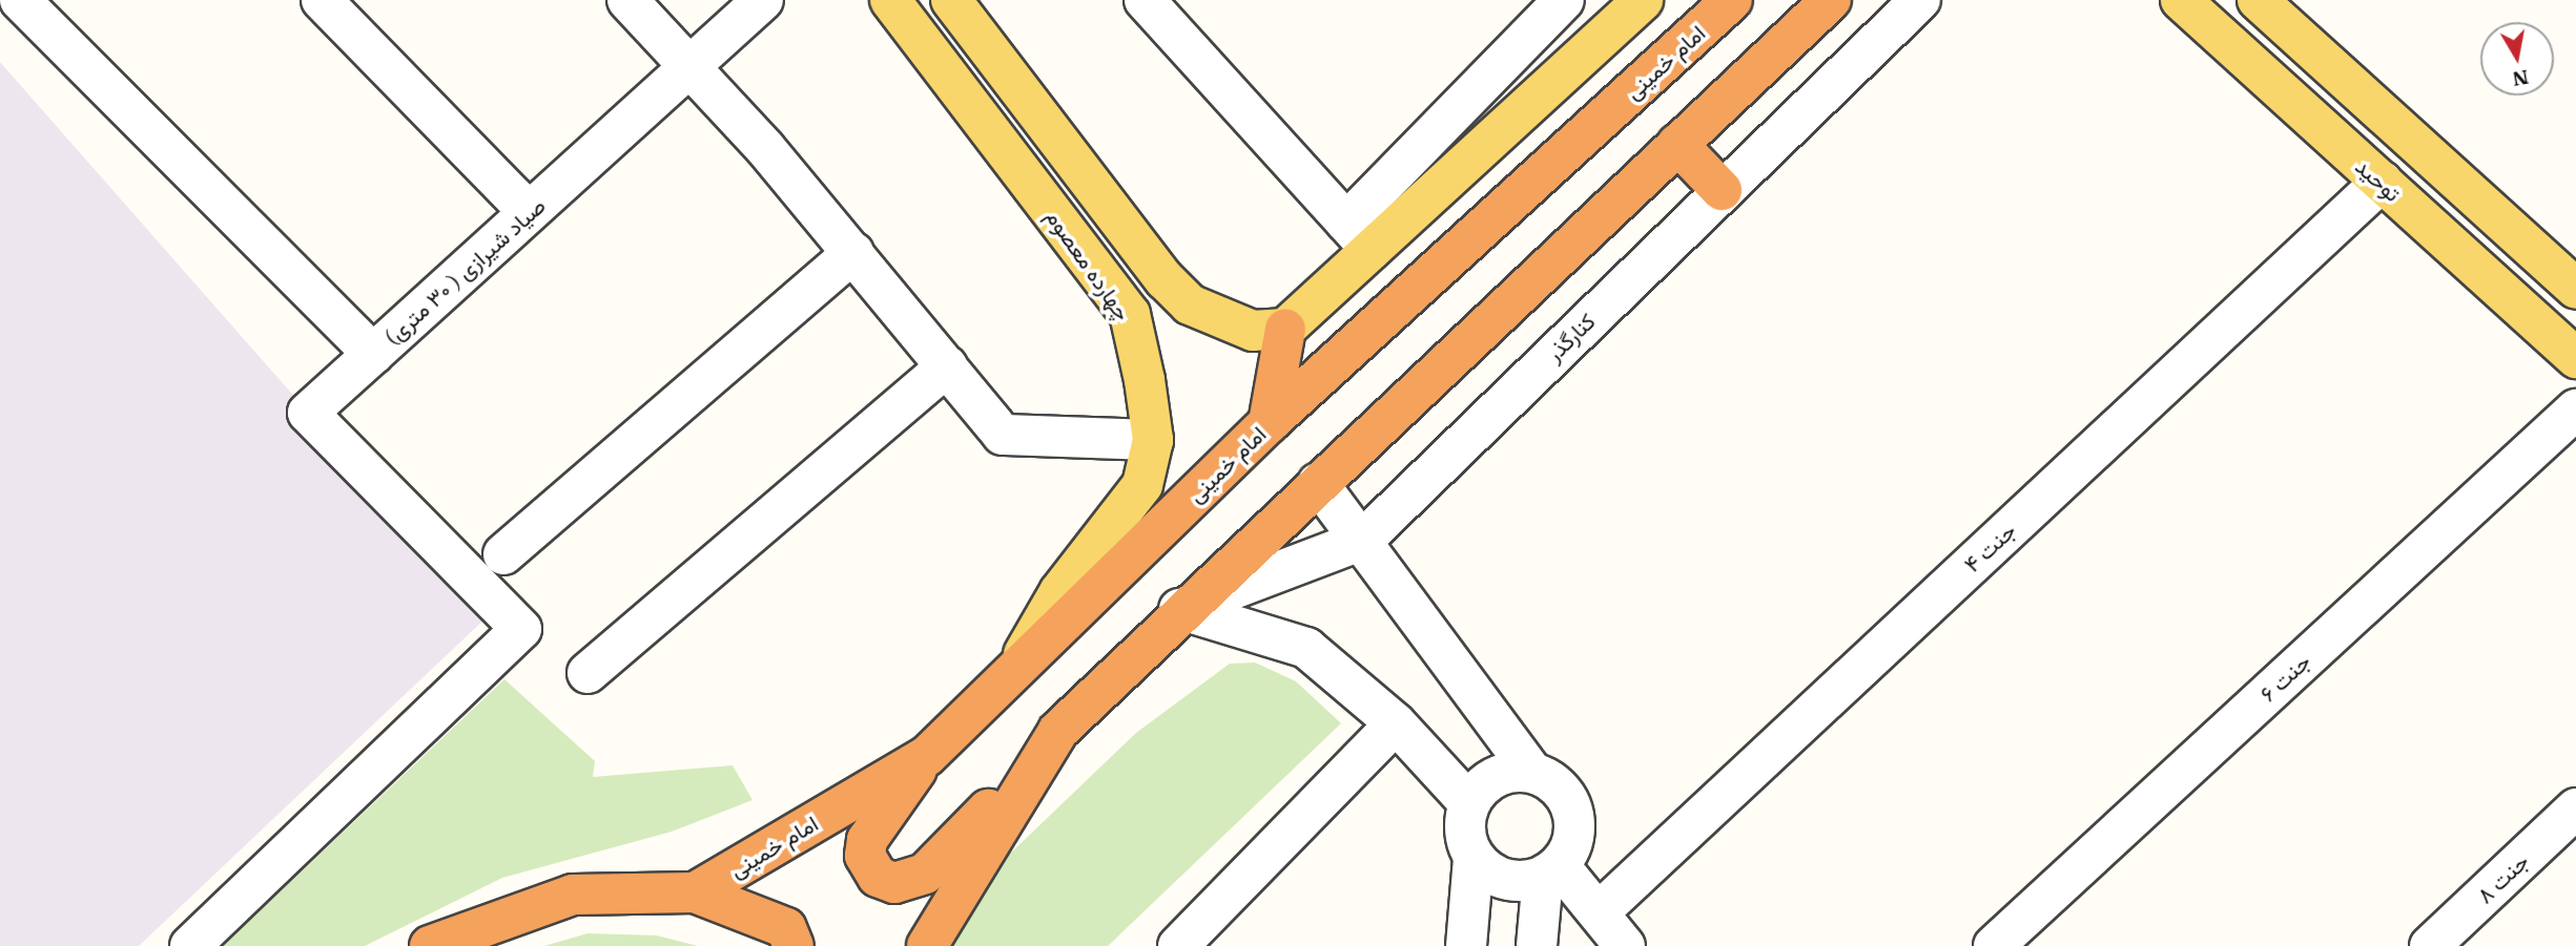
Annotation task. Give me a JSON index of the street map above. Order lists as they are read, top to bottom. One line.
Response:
{"streets":{"highway":["امام خمینی"],"main road":["توحید","چهارده معصوم"],"street":["صیاد شیرازی ( ۳۰ متری)","کنارگذر","جنت ۴","جنت ۶","جنت ۸"]},"crossings":[["امام خمینی","چهارده معصوم"],["توحید","جنت ۴"]],"north":"bottom"}
